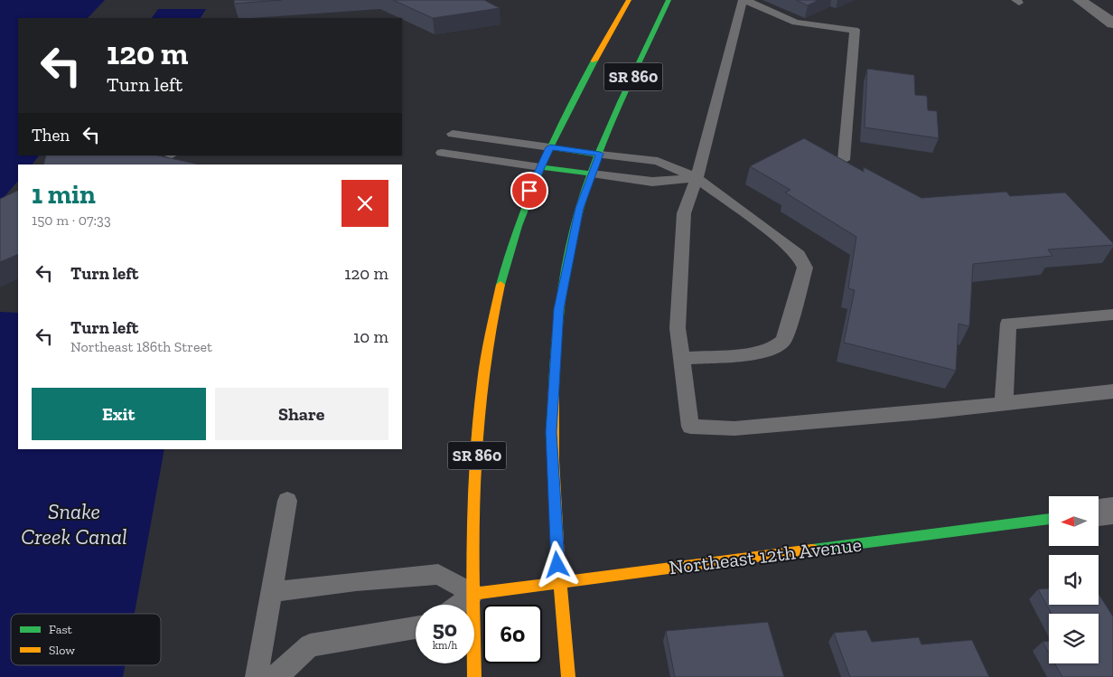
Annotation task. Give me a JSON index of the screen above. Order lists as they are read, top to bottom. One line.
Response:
{"streets":{"main road":["SR 860","Northeast 12th Avenue"]},"crossings":[["SR 860","Northeast 12th Avenue"]],"water":["Snake Creek Canal"],"legend":["Fast","Slow"],"north":"left","page":{"turn":["120 m","Turn left"],"then":"Then","heading":["1 min","150 m · 07:33"],"list":[{"name":"Turn left","value":"120 m"},{"name":"Turn left","note":"Northeast 186th Street","value":"10 m"}],"buttons":["Exit","Share"],"speed":"50 km/h","limit":"60"}}
